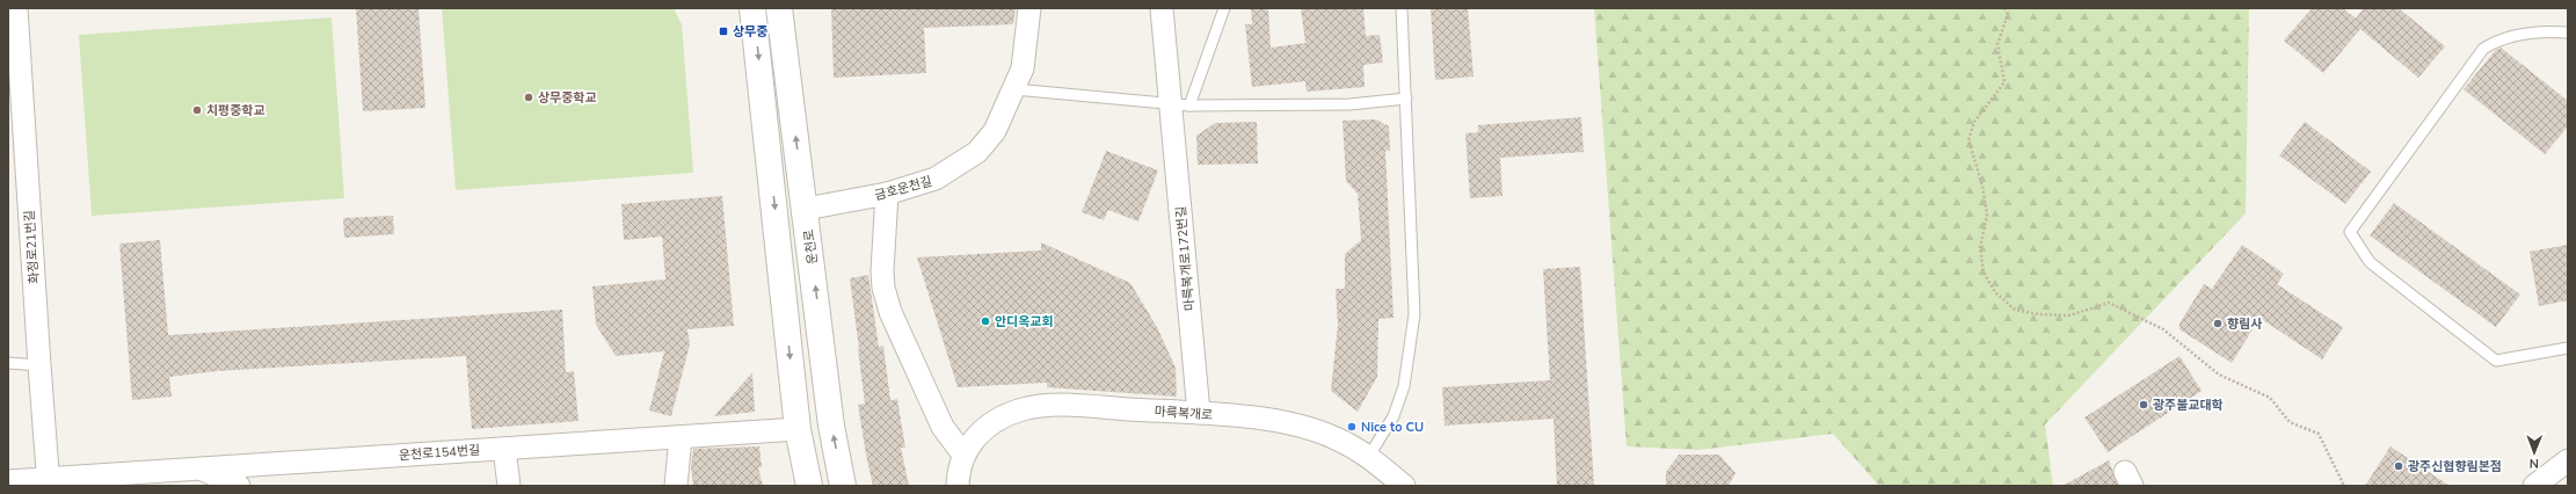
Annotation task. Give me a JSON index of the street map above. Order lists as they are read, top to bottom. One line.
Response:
{"streets":{"street":["금호운천길","화정로21번길","운천로","마륵복개로172번길","마륵복개로","운천로154번길"]},"crossings":[["금호운천길","운천로"],["화정로21번길","운천로154번길"],["마륵복개로172번길","마륵복개로"]],"places":{"transit":["상무중"],"other":["상무중학교","치평중학교","안디옥교회","향림사","광주불교대학","Nice to CU","광주신협향림본점"]},"north":"bottom"}
